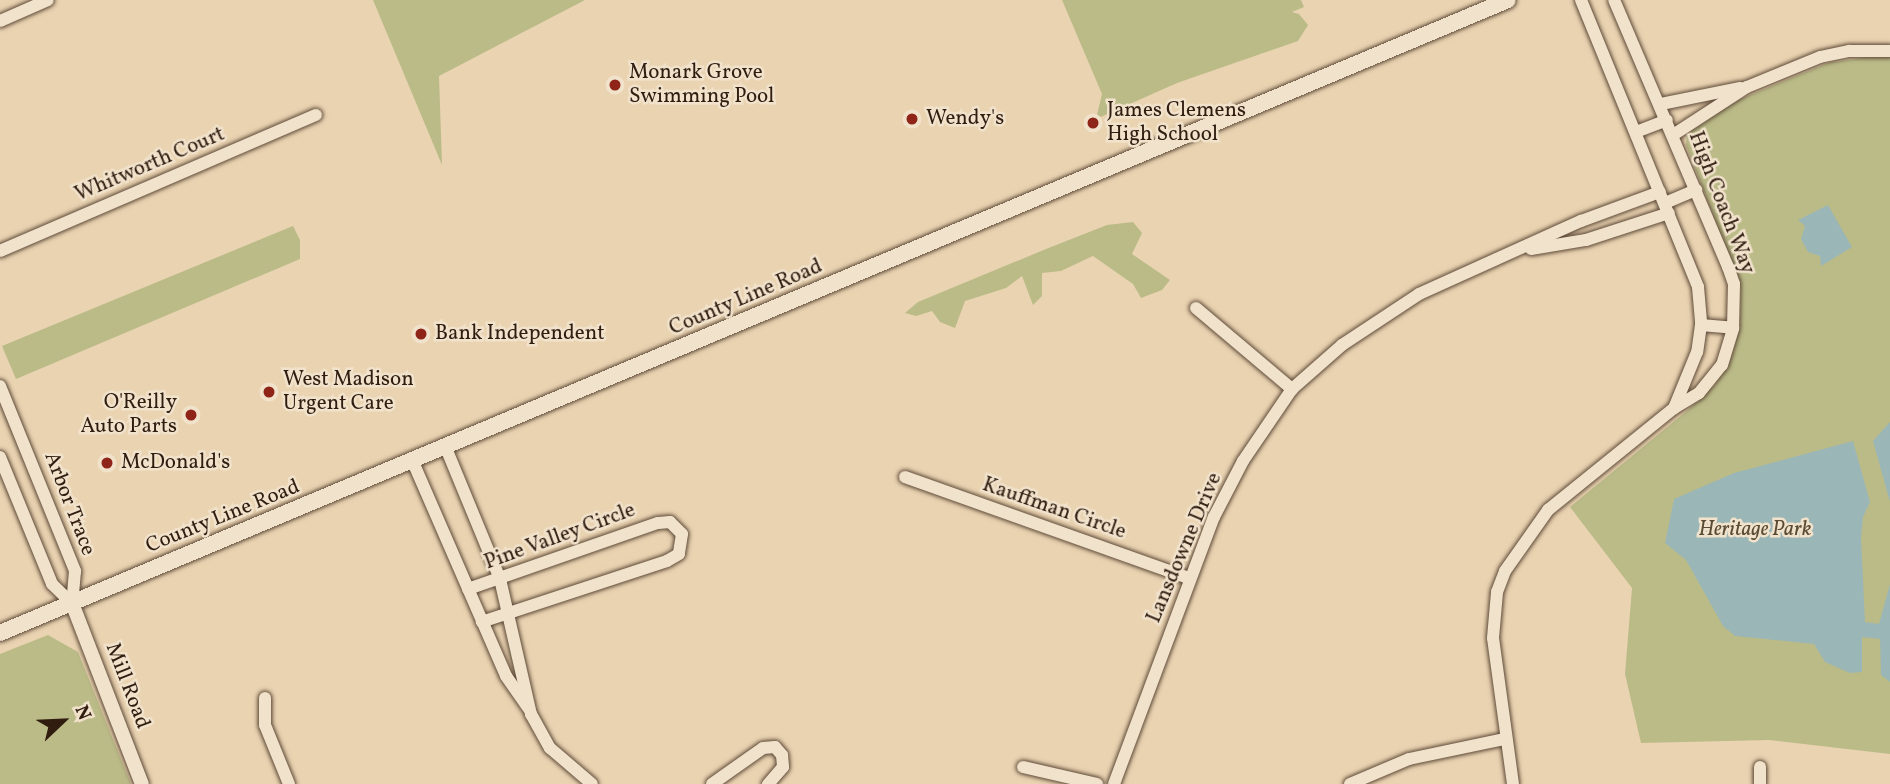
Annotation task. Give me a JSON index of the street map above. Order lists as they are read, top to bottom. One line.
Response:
{"streets":{"main road":["County Line Road"],"street":["Whitworth Court","High Coach Way","Arbor Trace","Kauffman Circle","Pine Valley Circle","Lansdowne Drive","Mill Road"]},"crossings":[["High Coach Way","Lansdowne Drive"],["County Line Road","Arbor Trace"],["County Line Road","Mill Road"],["Arbor Trace","Mill Road"],["Kauffman Circle","Lansdowne Drive"]],"parks":["Heritage Park"],"places":["Monark Grove Swimming Pool","Wendy's","James Clemens High School","Bank Independent","West Madison Urgent Care","O'Reilly Auto Parts","McDonald's"],"north":"top right"}
